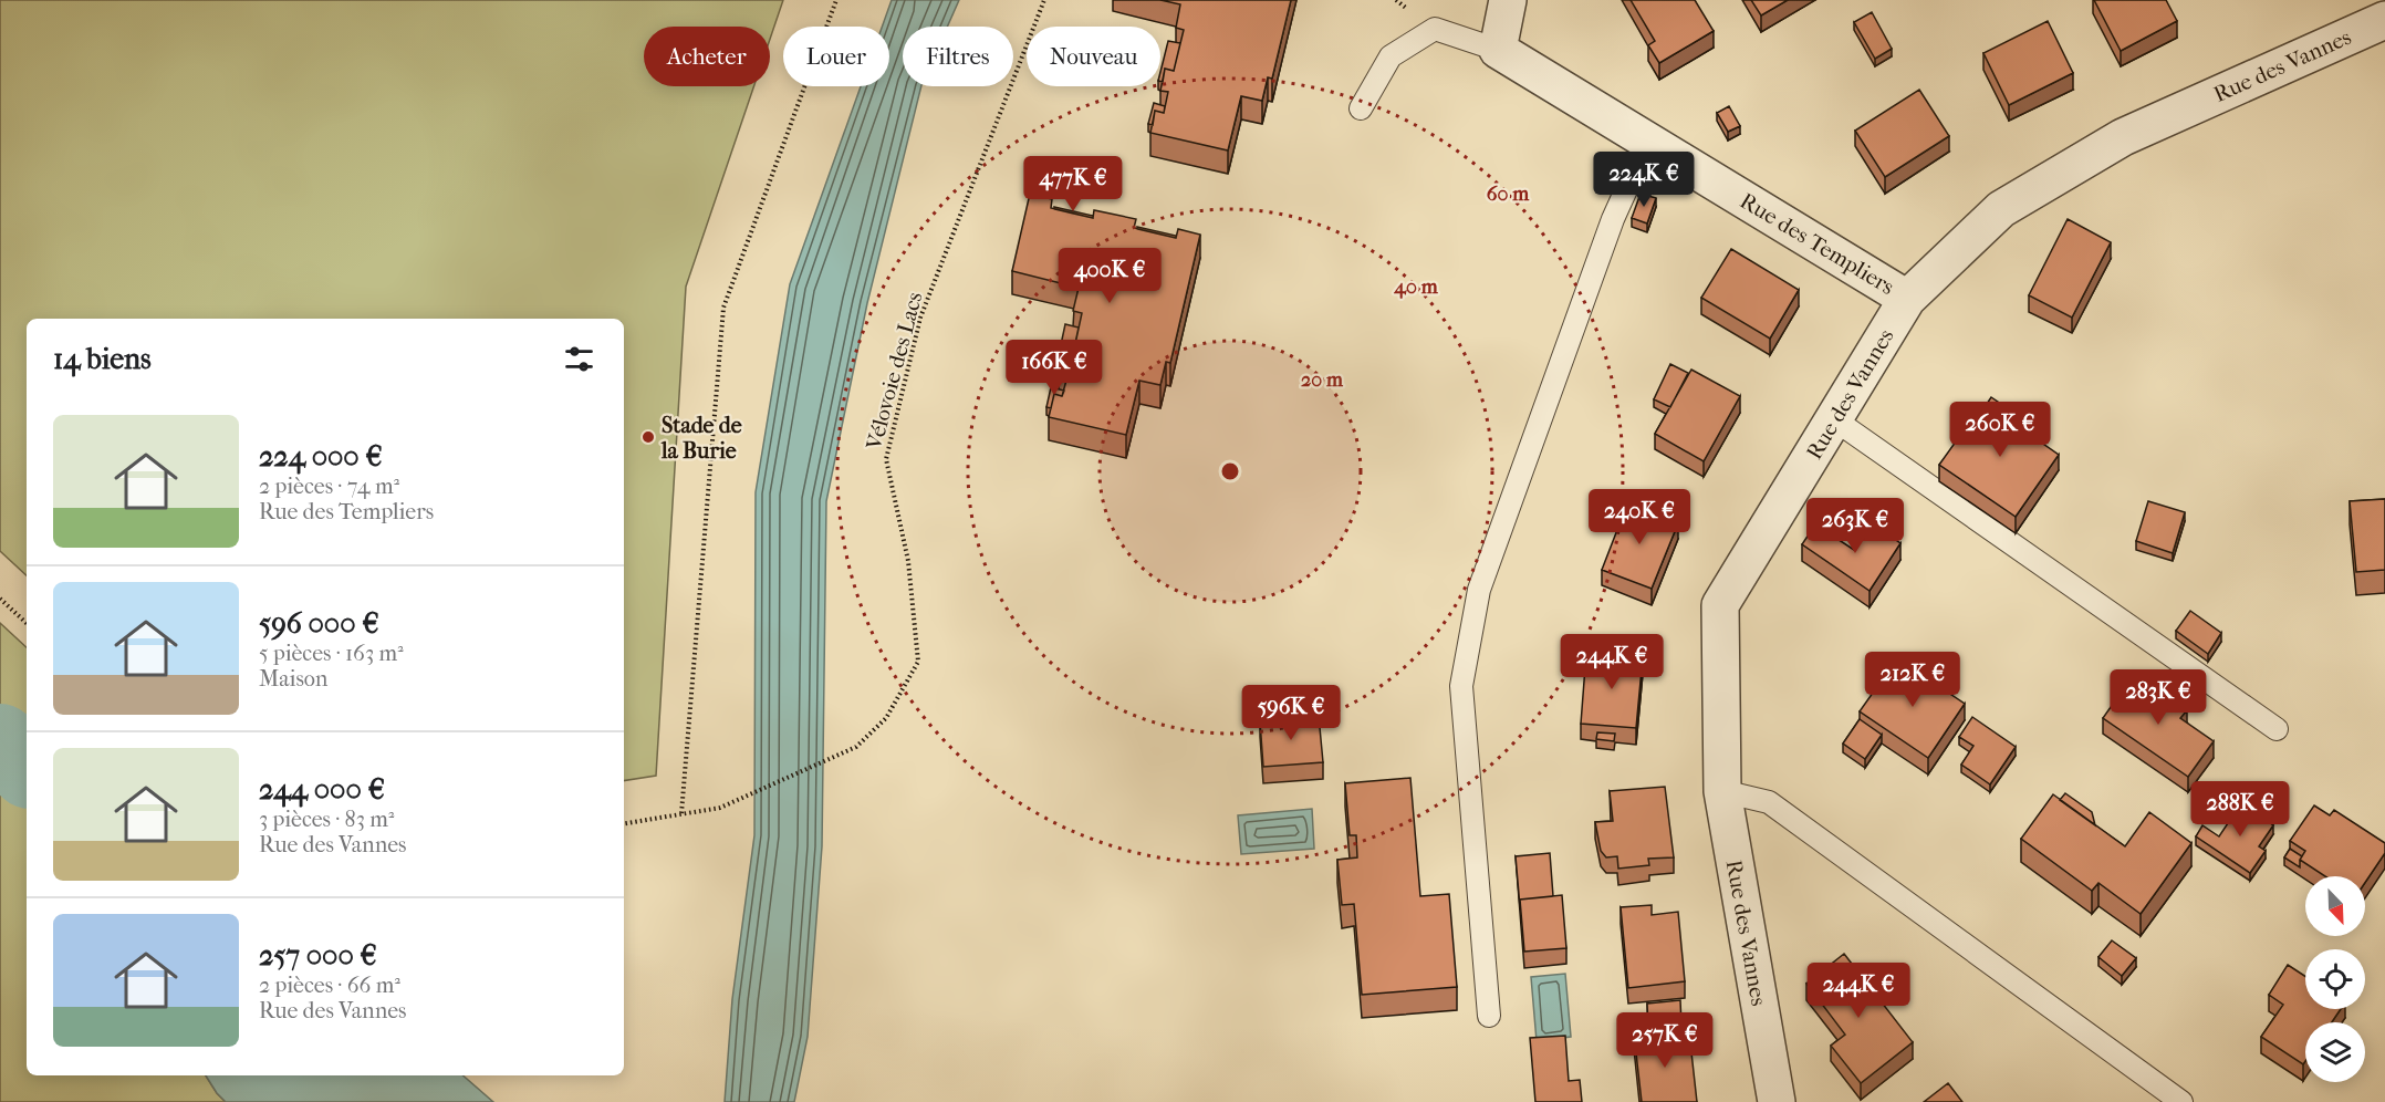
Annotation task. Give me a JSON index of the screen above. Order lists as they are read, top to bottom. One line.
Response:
{"streets":{"street":["Rue des Vannes","Rue des Templiers"],"path":["Vélovoie des Lacs"]},"crossings":[["Rue des Vannes","Rue des Templiers"]],"places":["Stade de la Burie"],"north":"bottom right","page":{"chip":["Acheter","Louer","Filtres","Nouveau"],"price":["224K €","477K €","400K €","166K €","260K €","240K €","263K €","244K €","212K €","283K €","596K €","288K €","244K €","257K €"],"heading":"14 biens","list":[{"name":"224 000 €","note":"2 pièces · 74 m² · Rue des Templiers"},{"name":"596 000 €","note":"5 pièces · 163 m² · Maison"},{"name":"244 000 €","note":"3 pièces · 83 m² · Rue des Vannes"},{"name":"257 000 €","note":"2 pièces · 66 m² · Rue des Vannes"}]},"rings":["60 m","40 m","20 m"]}
